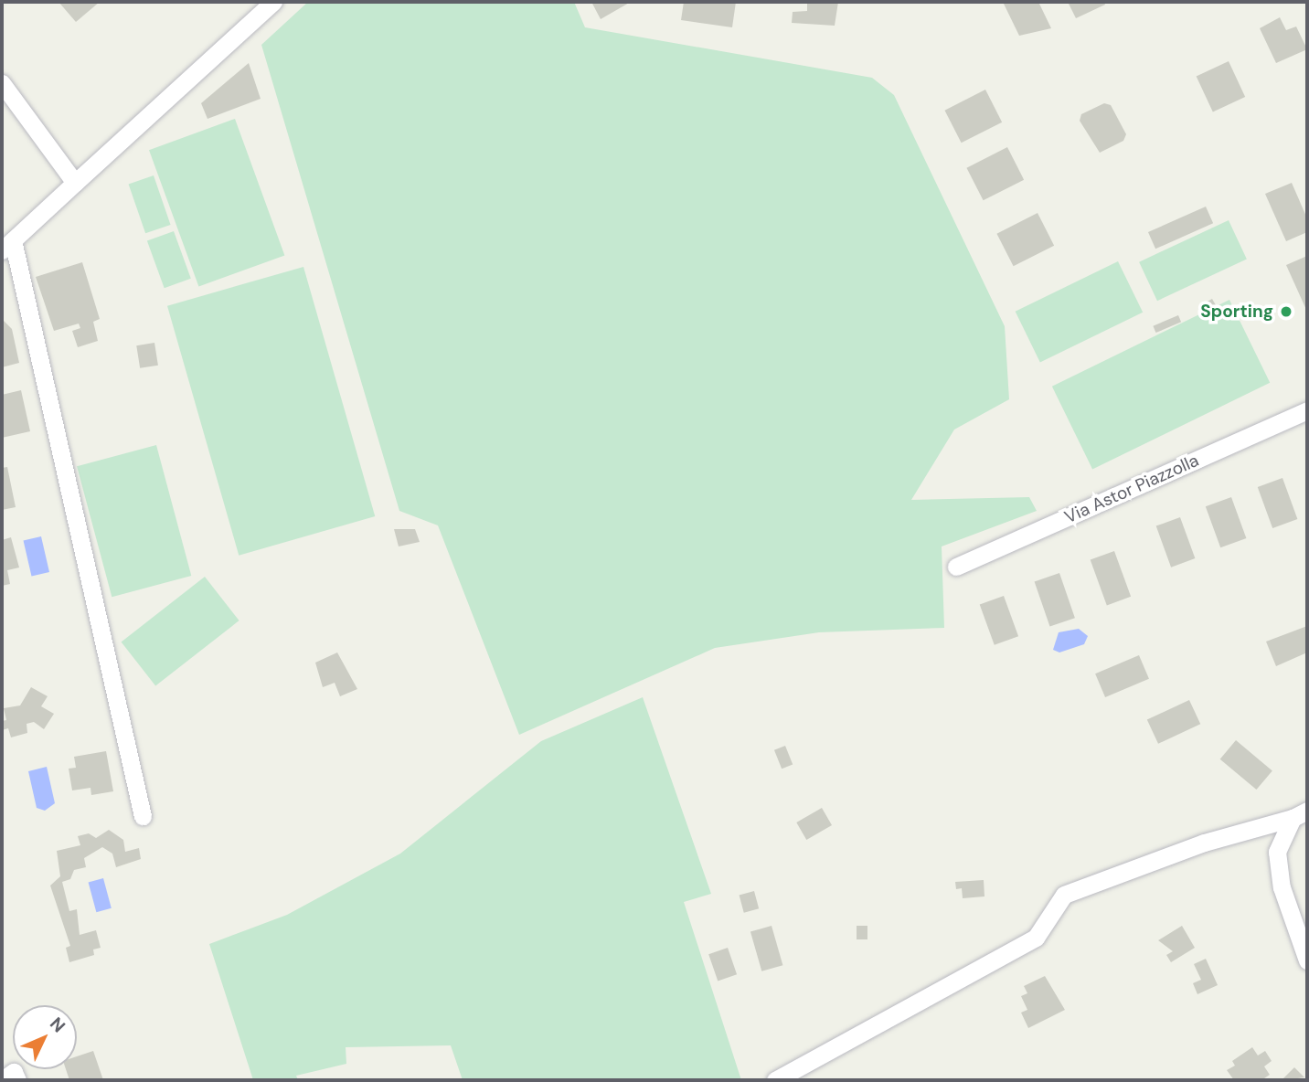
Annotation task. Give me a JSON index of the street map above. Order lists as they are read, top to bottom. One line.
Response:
{"streets":{"street":["Via Astor Piazzolla"]},"places":["Sporting"],"north":"top right"}
